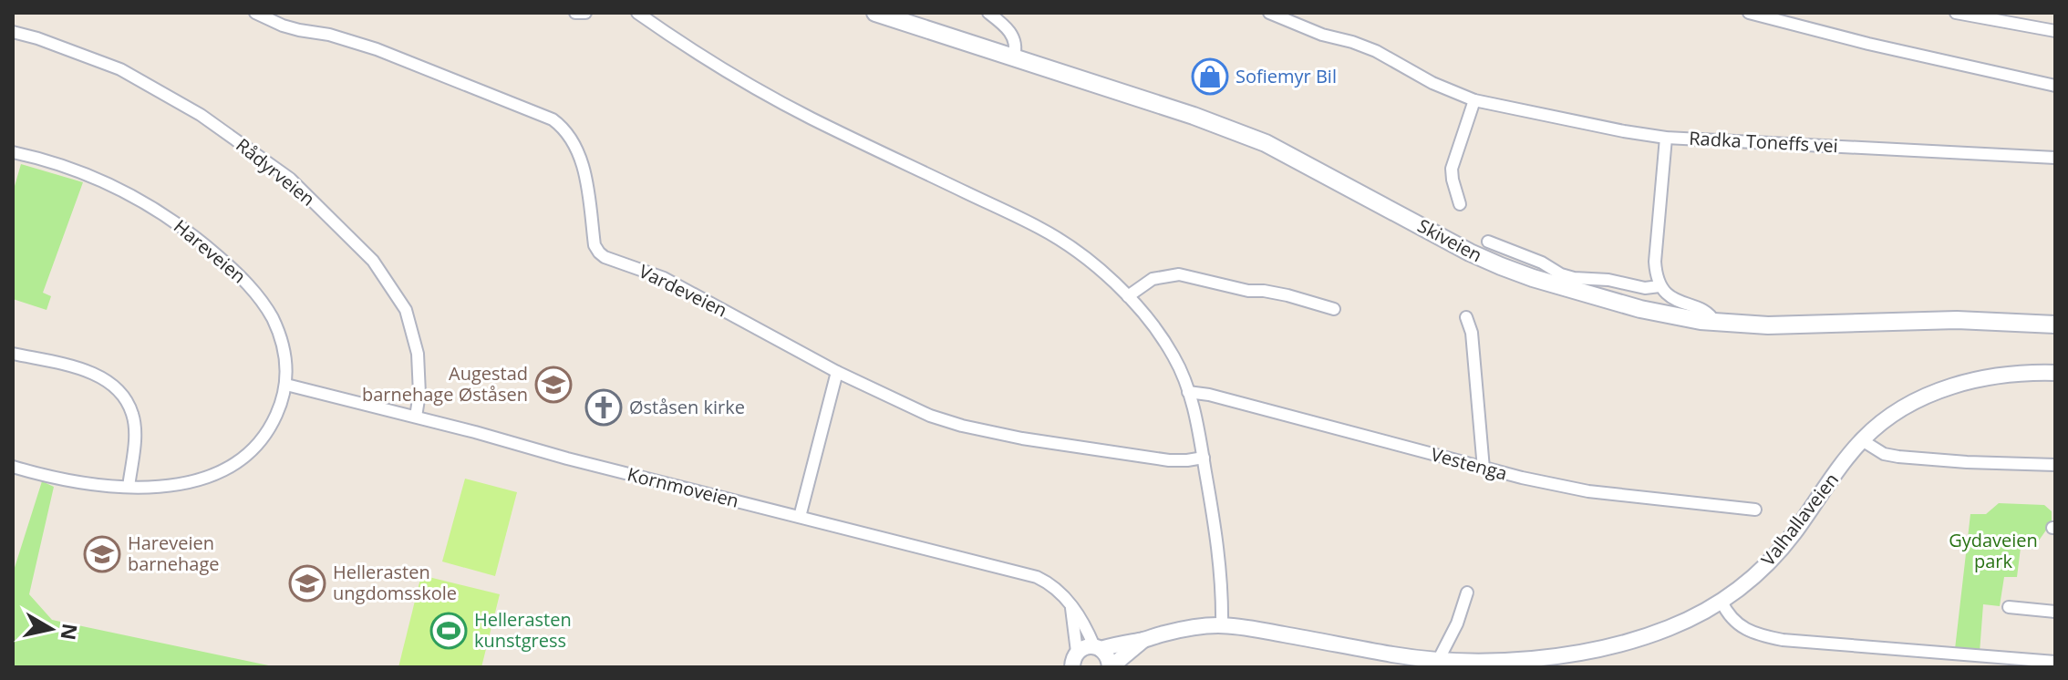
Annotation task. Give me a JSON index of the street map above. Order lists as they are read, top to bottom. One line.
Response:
{"streets":{"main road":["Skiveien"],"street":["Radka Toneffs vei","Rådyrveien","Hareveien","Vardeveien","Vestenga","Kornmoveien","Valhallaveien"]},"crossings":[["Rådyrveien","Kornmoveien"],["Hareveien","Kornmoveien"],["Kornmoveien","Valhallaveien"]],"parks":["Gydaveien park"],"places":{"shop":["Sofiemyr Bil"],"school or university":["Augestad barnehage Øståsen","Hareveien barnehage","Hellerasten ungdomsskole"],"church":["Øståsen kirke"],"sports":["Hellerasten kunstgress"]},"north":"right"}
